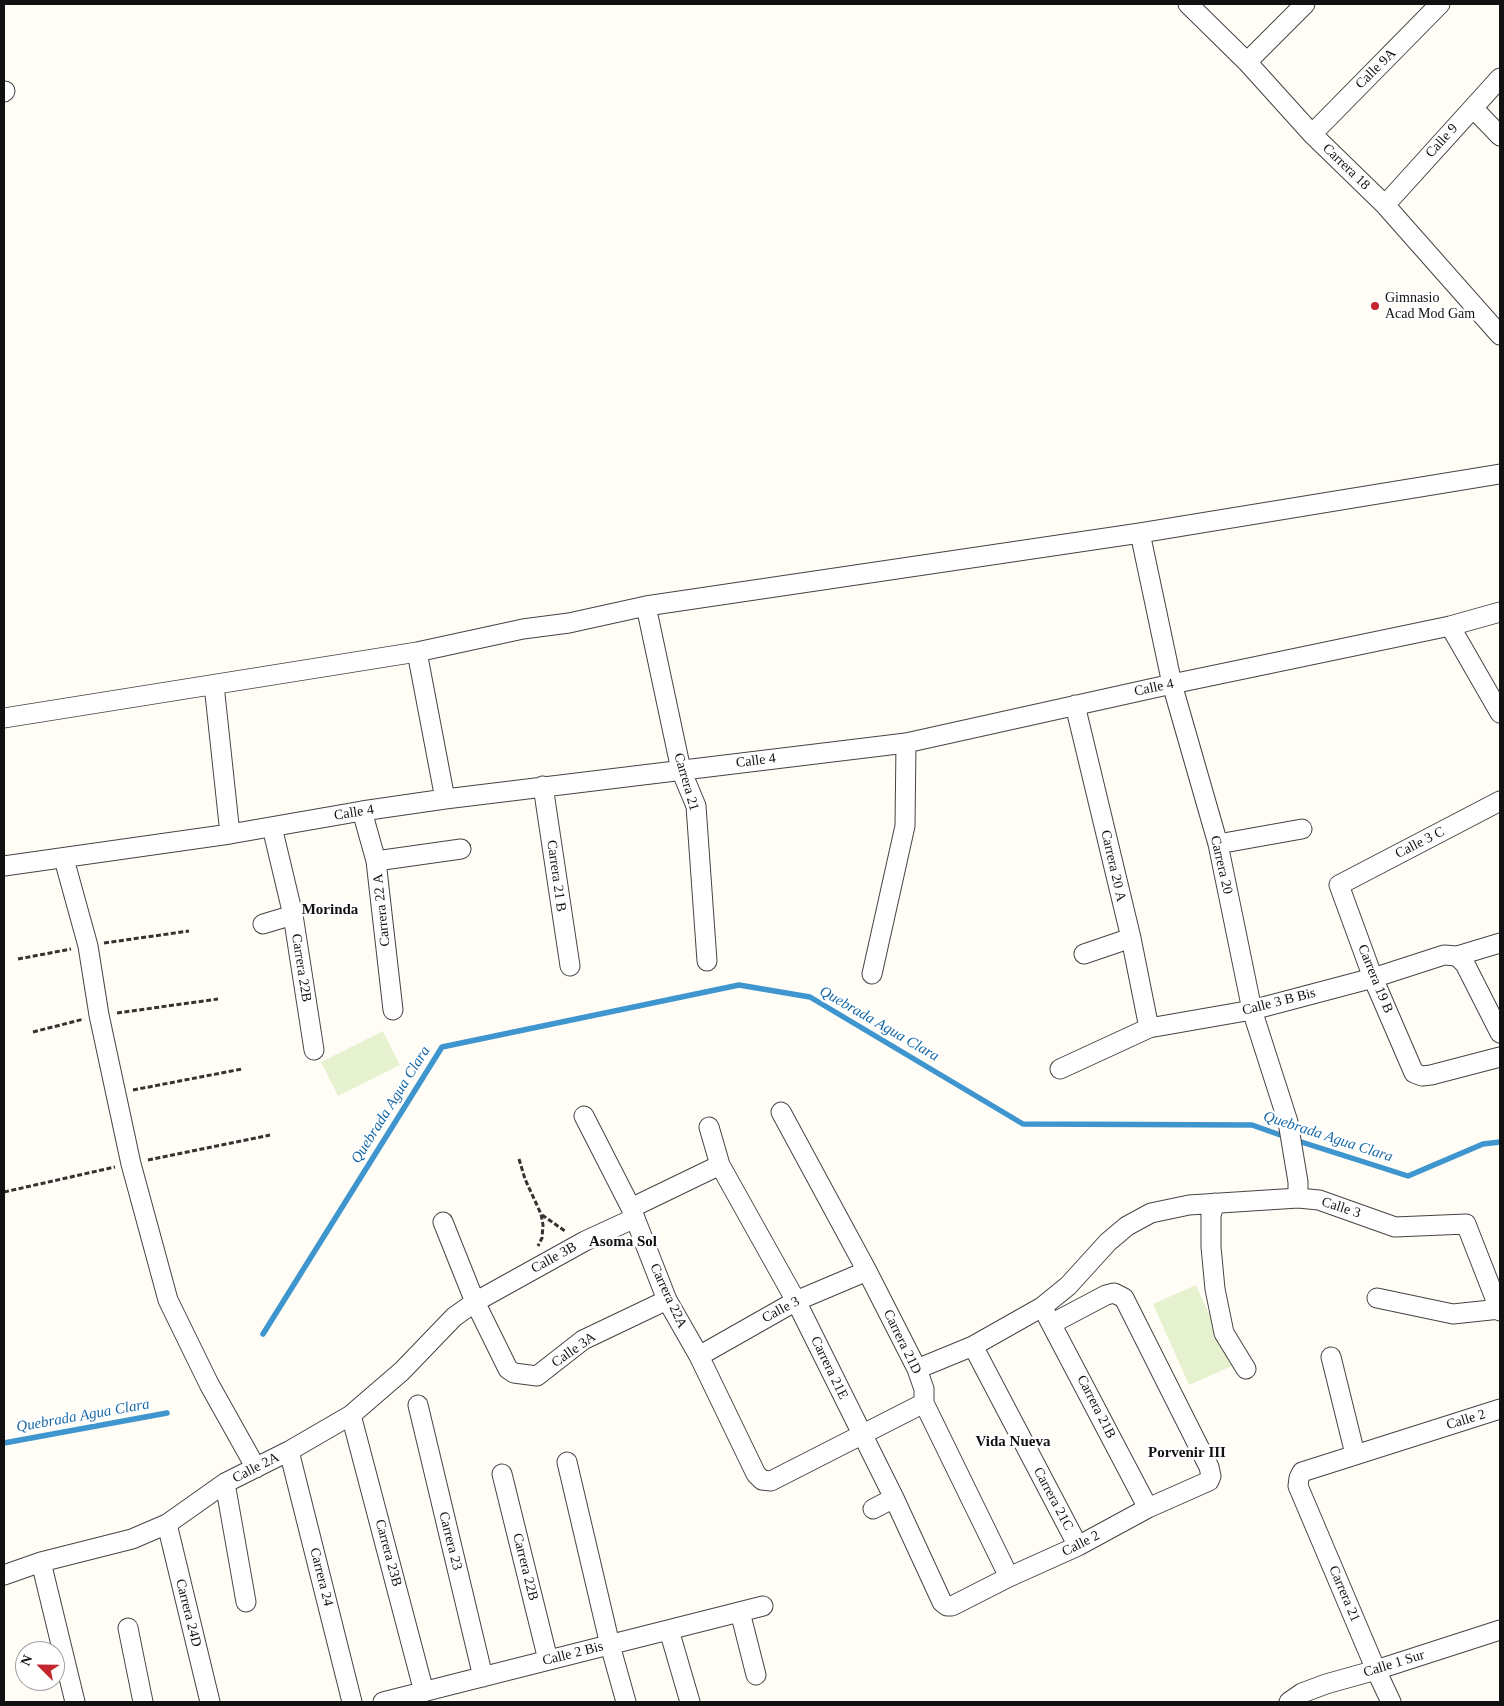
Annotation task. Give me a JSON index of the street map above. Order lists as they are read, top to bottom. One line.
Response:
{"streets":{"street":["Calle 9A","Calle 9","Carrera 18","Calle 4","Carrera 21","Calle 3 C","Carrera 20","Carrera 20 A","Carrera 21 B","Carrera 22 A","Carrera 22B","Carrera 19 B","Calle 3 B Bis","Calle 3","Calle 3B","Carrera 22A","Carrera 21D","Calle 3A","Carrera 21E","Carrera 21B","Calle 2","Calle 2A","Carrera 21C","Carrera 23","Carrera 23B","Carrera 24","Carrera 24D","Calle 2 Bis","Calle 1 Sur"]},"crossings":[["Calle 9A","Carrera 18"],["Calle 9","Carrera 18"],["Calle 4","Carrera 21"],["Calle 4","Carrera 20"],["Calle 4","Carrera 20 A"],["Calle 4","Carrera 21 B"],["Calle 4","Carrera 22 A"],["Calle 4","Carrera 22B"],["Carrera 21","Calle 2"],["Carrera 21","Calle 1 Sur"],["Calle 3 C","Carrera 19 B"],["Carrera 20","Calle 3 B Bis"],["Carrera 20","Calle 3"],["Carrera 20 A","Calle 3 B Bis"],["Carrera 22B","Calle 2 Bis"],["Carrera 19 B","Calle 3 B Bis"],["Calle 3","Carrera 22A"],["Calle 3","Carrera 21D"],["Calle 3","Carrera 21E"],["Calle 3","Carrera 21B"],["Calle 3","Carrera 21C"],["Calle 3B","Carrera 22A"],["Calle 3B","Calle 3A"],["Calle 3B","Carrera 21E"],["Calle 3B","Calle 2A"],["Carrera 22A","Calle 3A"],["Carrera 22A","Carrera 21E"],["Carrera 21D","Calle 2"],["Calle 3A","Calle 2A"],["Carrera 21E","Calle 2"],["Carrera 21B","Calle 2"],["Calle 2","Carrera 21C"],["Calle 2A","Carrera 23B"],["Calle 2A","Carrera 24"],["Calle 2A","Carrera 24D"],["Carrera 23","Calle 2 Bis"],["Carrera 23B","Calle 2 Bis"]],"districts":["Morinda","Asoma Sol","Vida Nueva","Porvenir III"],"water":["Quebrada Agua Clara"],"places":["Gimnasio Acad Mod Gam"],"north":"top left"}
